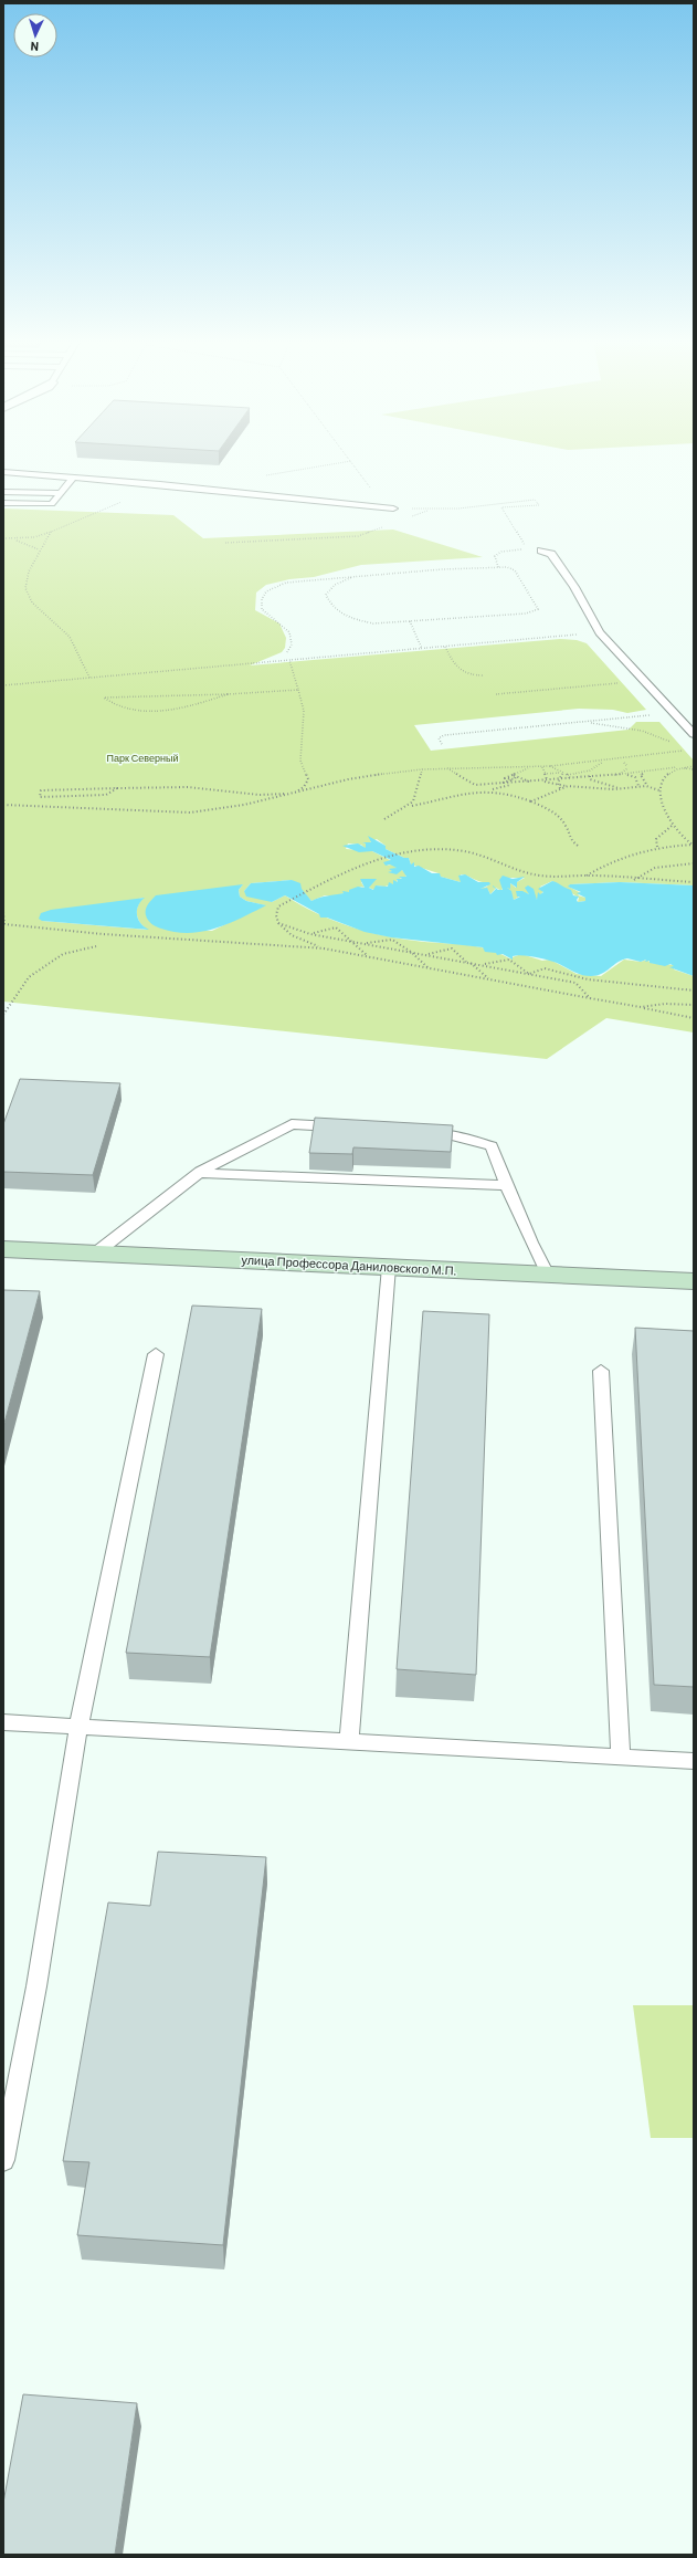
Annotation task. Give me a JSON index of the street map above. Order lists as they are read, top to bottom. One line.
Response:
{"streets":{"main road":["улица Профессора Даниловского М.П."]},"parks":["Парк Северный"],"north":"bottom"}
